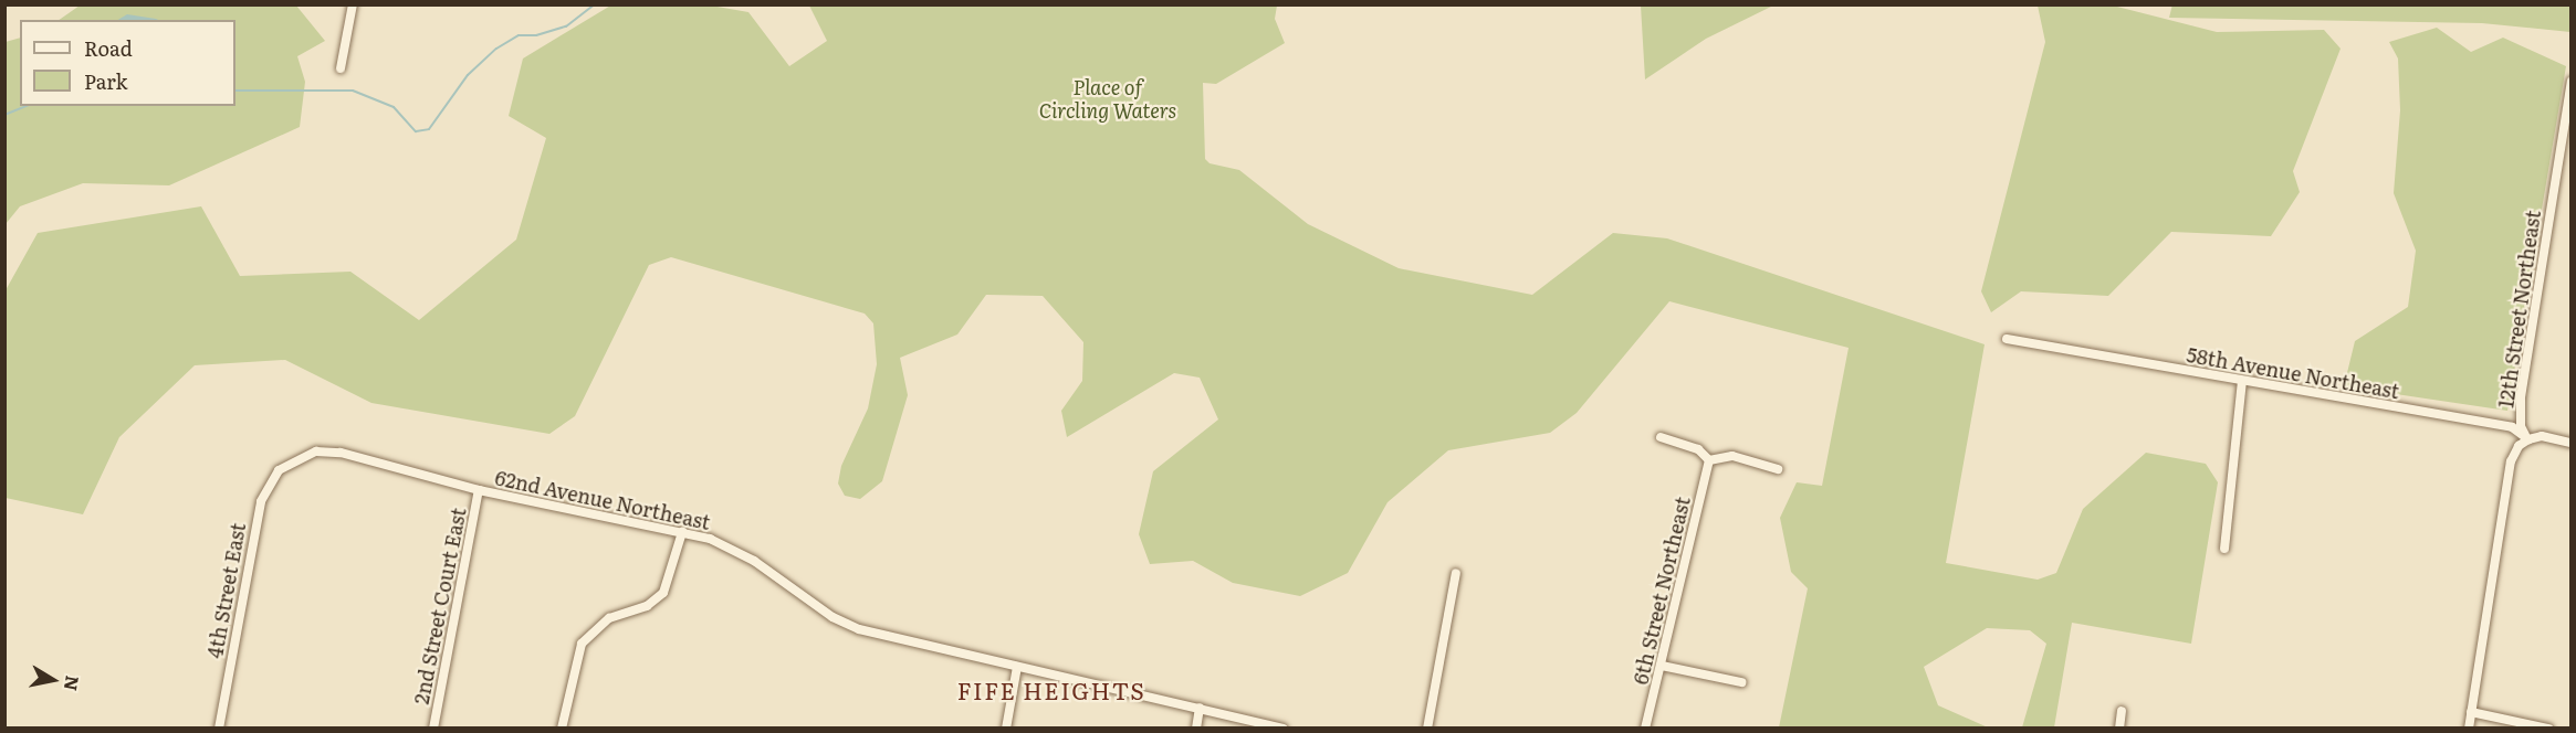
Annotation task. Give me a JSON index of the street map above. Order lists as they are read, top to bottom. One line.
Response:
{"streets":{"street":["12th Street Northeast","58th Avenue Northeast","62nd Avenue Northeast","4th Street East","6th Street Northeast","2nd Street Court East"]},"crossings":[["12th Street Northeast","58th Avenue Northeast"],["62nd Avenue Northeast","4th Street East"],["62nd Avenue Northeast","2nd Street Court East"]],"districts":["FIFE HEIGHTS"],"parks":["Place of Circling Waters"],"legend":["Road","Park"],"north":"right"}
